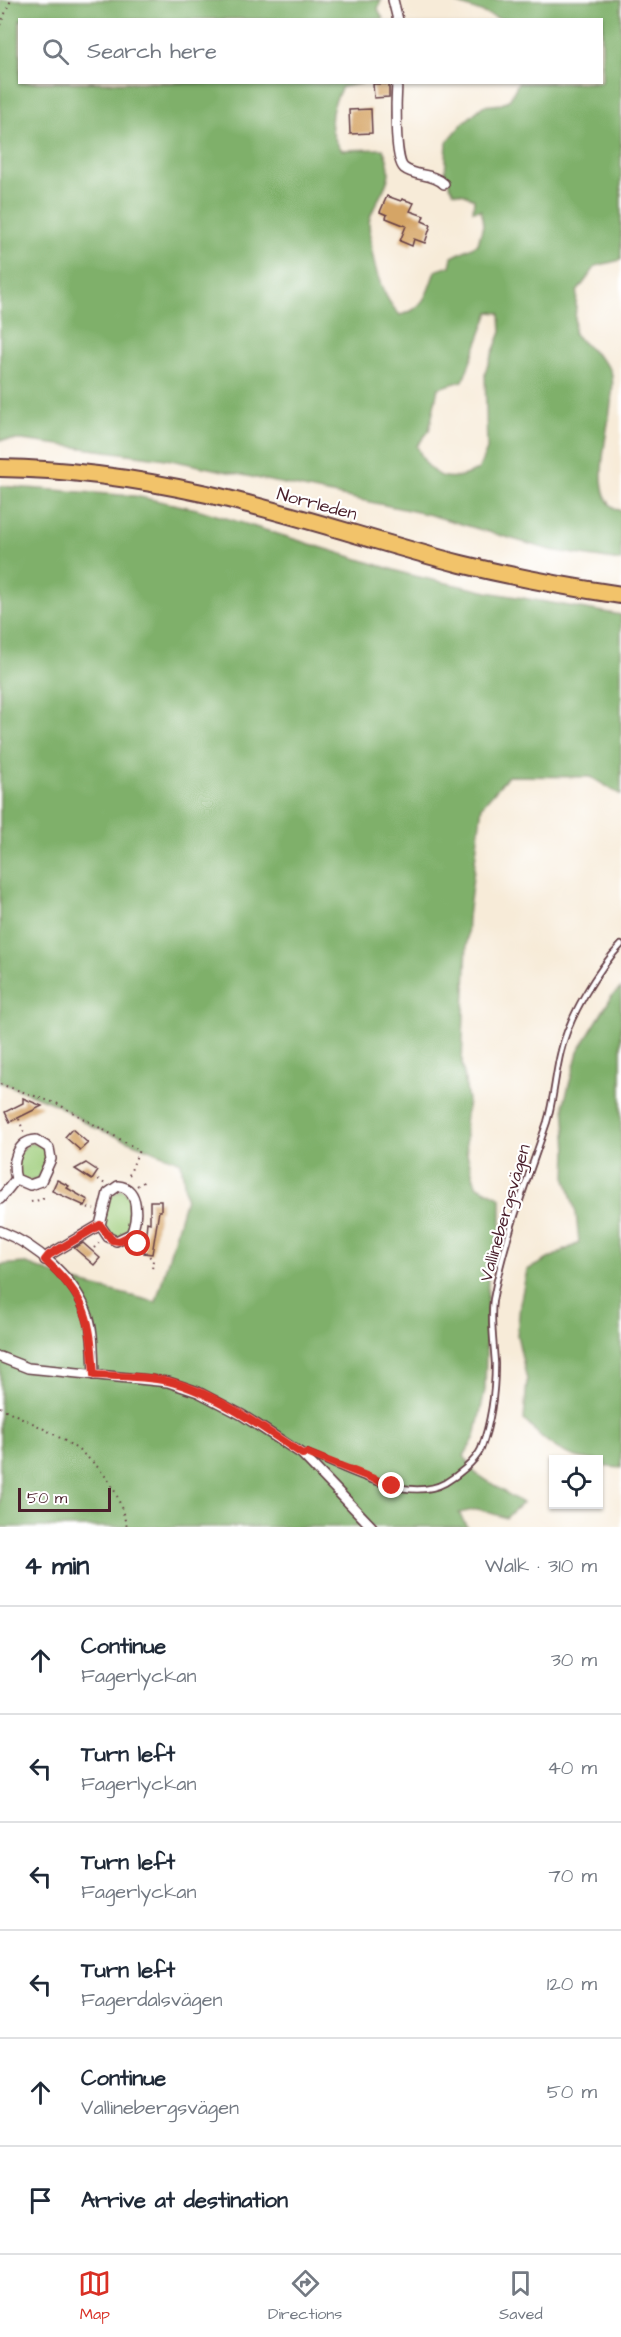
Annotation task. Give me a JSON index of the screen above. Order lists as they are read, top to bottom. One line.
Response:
{"streets":{"highway":["Norrleden"],"lane":["Vallinebergsvägen"]},"scale_bar":"50 m","page":{"search":"Search here","scale":"50 m","heading":["4 min","Walk · 310 m"],"list":[["Continue","Fagerlyckan","30 m"],["Turn left","Fagerlyckan","40 m"],["Turn left","Fagerlyckan","70 m"],["Turn left","Fagerdalsvägen","120 m"],["Continue","Vallinebergsvägen","50 m"],"Arrive at destination"],"nav":["Map","Directions","Saved"]}}
